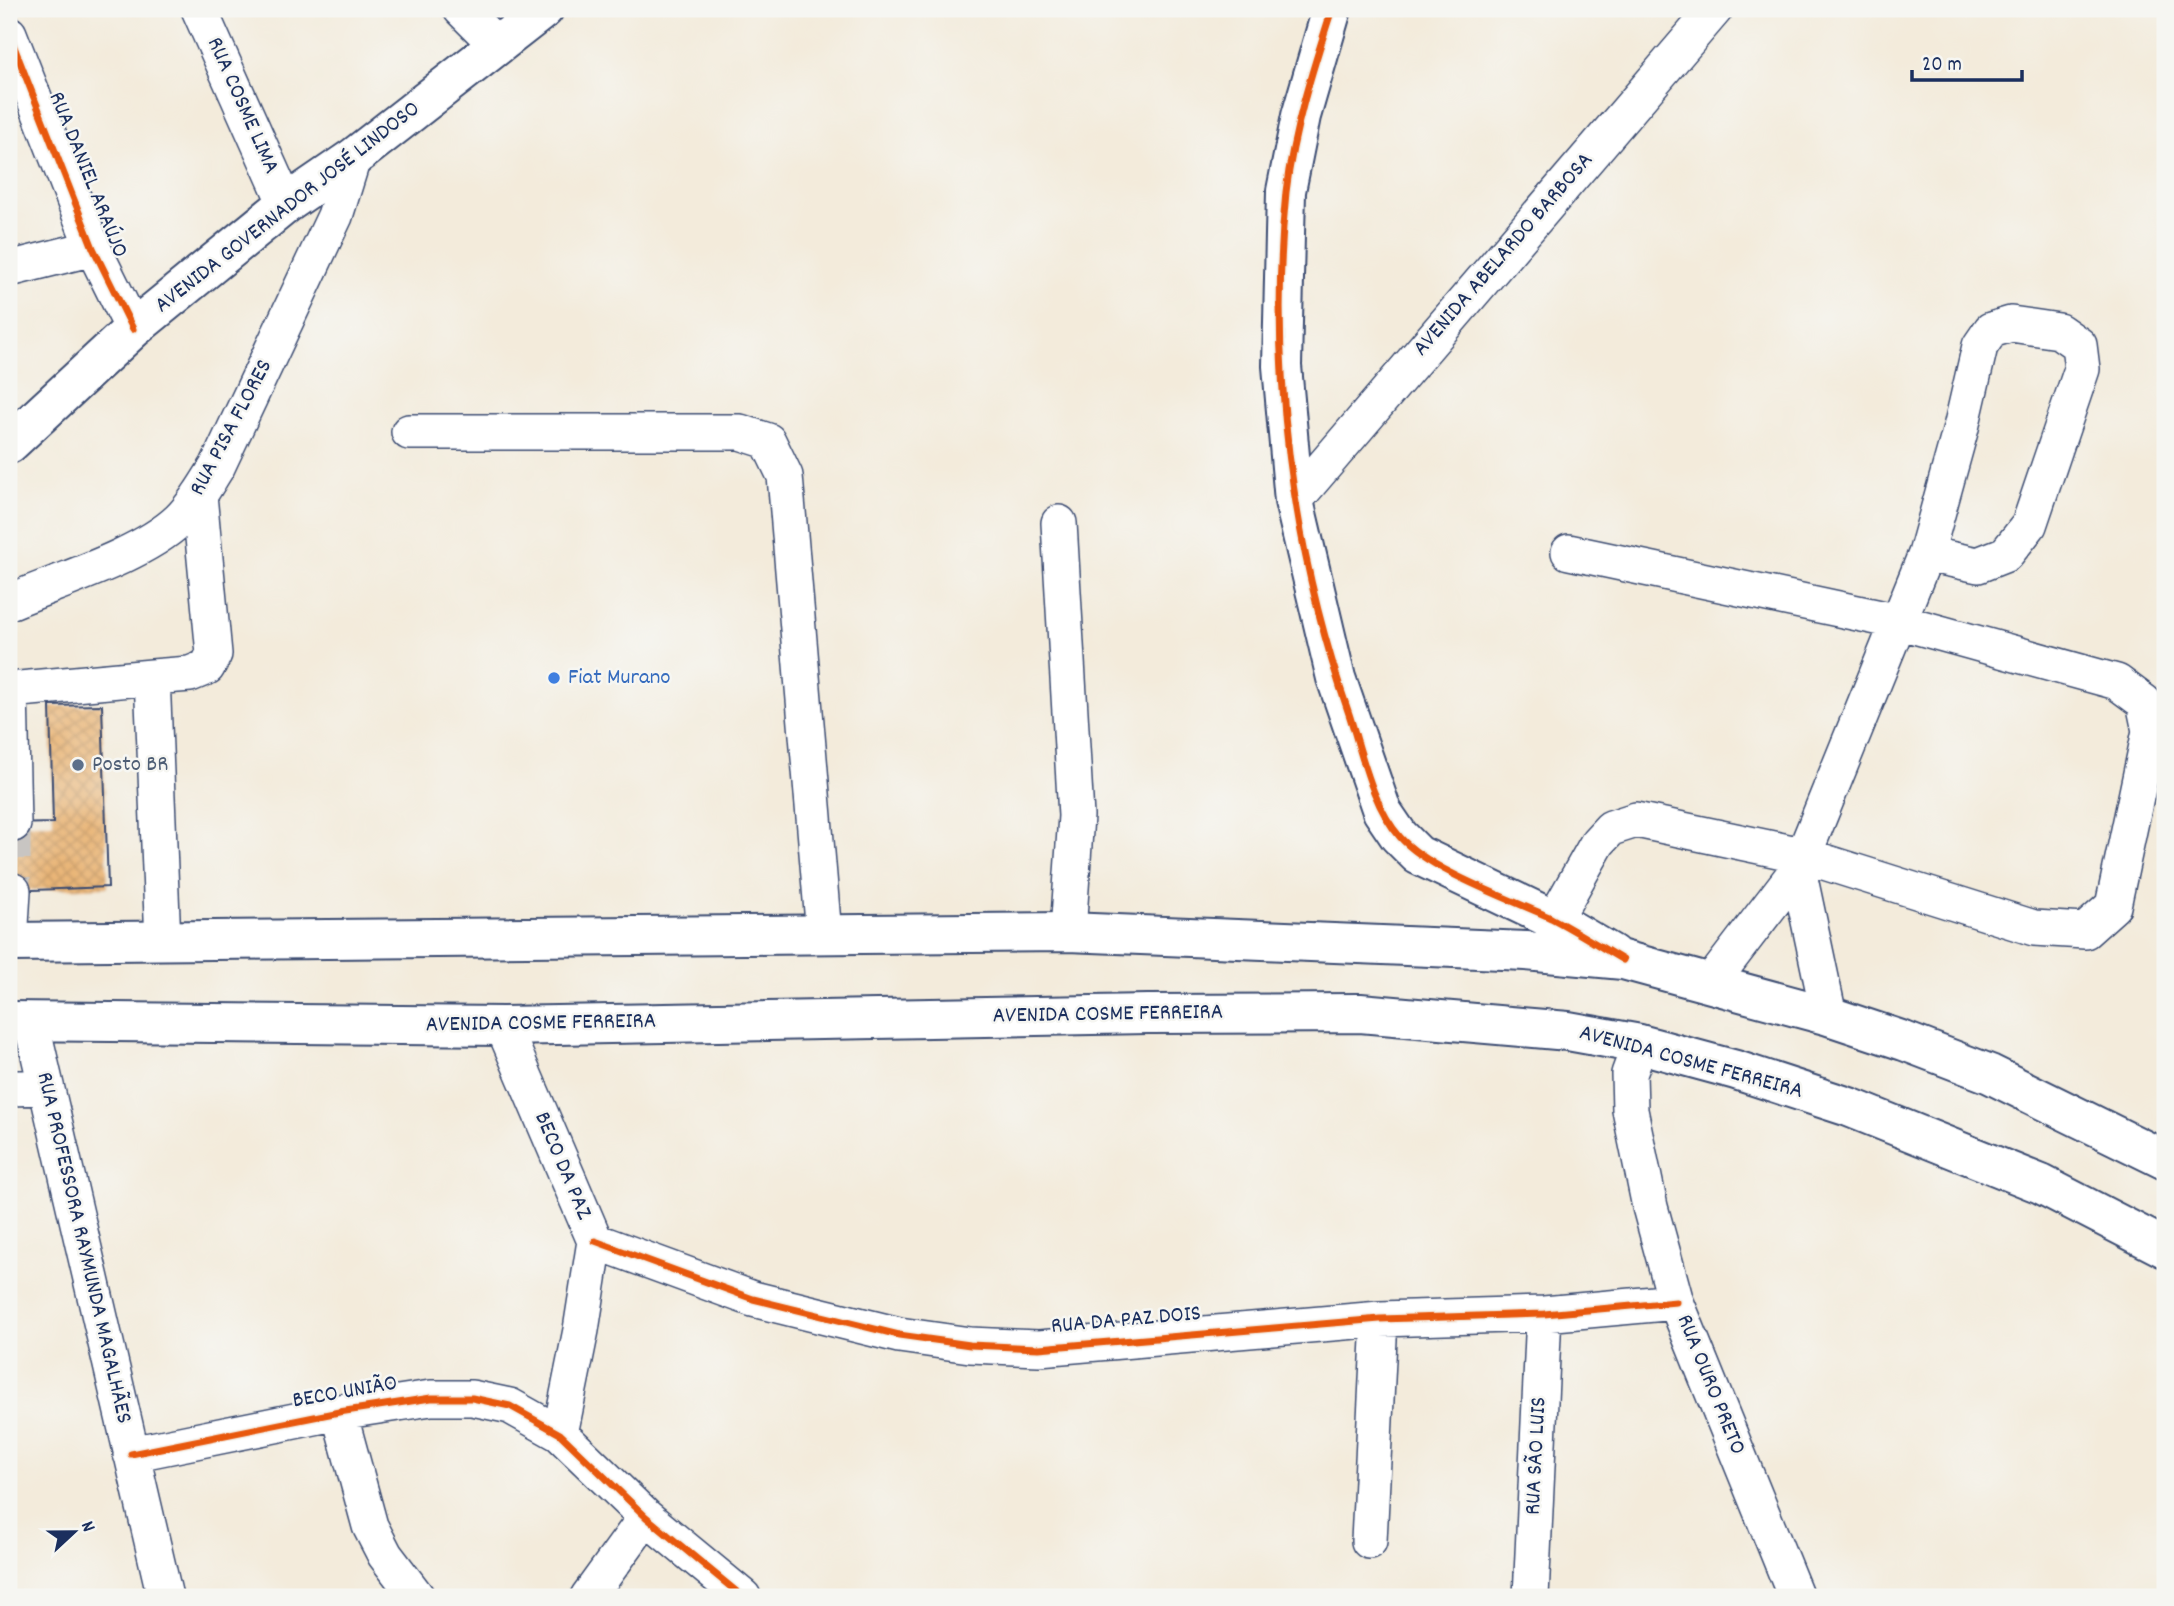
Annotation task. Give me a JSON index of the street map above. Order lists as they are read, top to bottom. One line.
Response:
{"streets":{"main road":["AVENIDA GOVERNADOR JOSÉ LINDOSO","AVENIDA COSME FERREIRA"],"street":["RUA COSME LIMA","RUA DANIEL ARAÚJO","AVENIDA ABELARDO BARBOSA","RUA PISA FLORES","BECO DA PAZ","RUA PROFESSORA RAYMUNDA MAGALHÃES","RUA DA PAZ DOIS","RUA OURO PRETO","BECO UNIÃO","RUA SÃO LUIS"]},"crossings":[["RUA COSME LIMA","AVENIDA GOVERNADOR JOSÉ LINDOSO"],["RUA DANIEL ARAÚJO","AVENIDA GOVERNADOR JOSÉ LINDOSO"],["AVENIDA GOVERNADOR JOSÉ LINDOSO","RUA PISA FLORES"],["AVENIDA COSME FERREIRA","BECO DA PAZ"],["AVENIDA COSME FERREIRA","RUA PROFESSORA RAYMUNDA MAGALHÃES"],["AVENIDA COSME FERREIRA","RUA OURO PRETO"],["BECO DA PAZ","RUA DA PAZ DOIS"],["BECO DA PAZ","BECO UNIÃO"],["RUA PROFESSORA RAYMUNDA MAGALHÃES","BECO UNIÃO"],["RUA DA PAZ DOIS","RUA OURO PRETO"],["RUA DA PAZ DOIS","RUA SÃO LUIS"]],"places":["Fiat Murano","Posto BR"],"scale_bar":"20 m","north":"right"}
